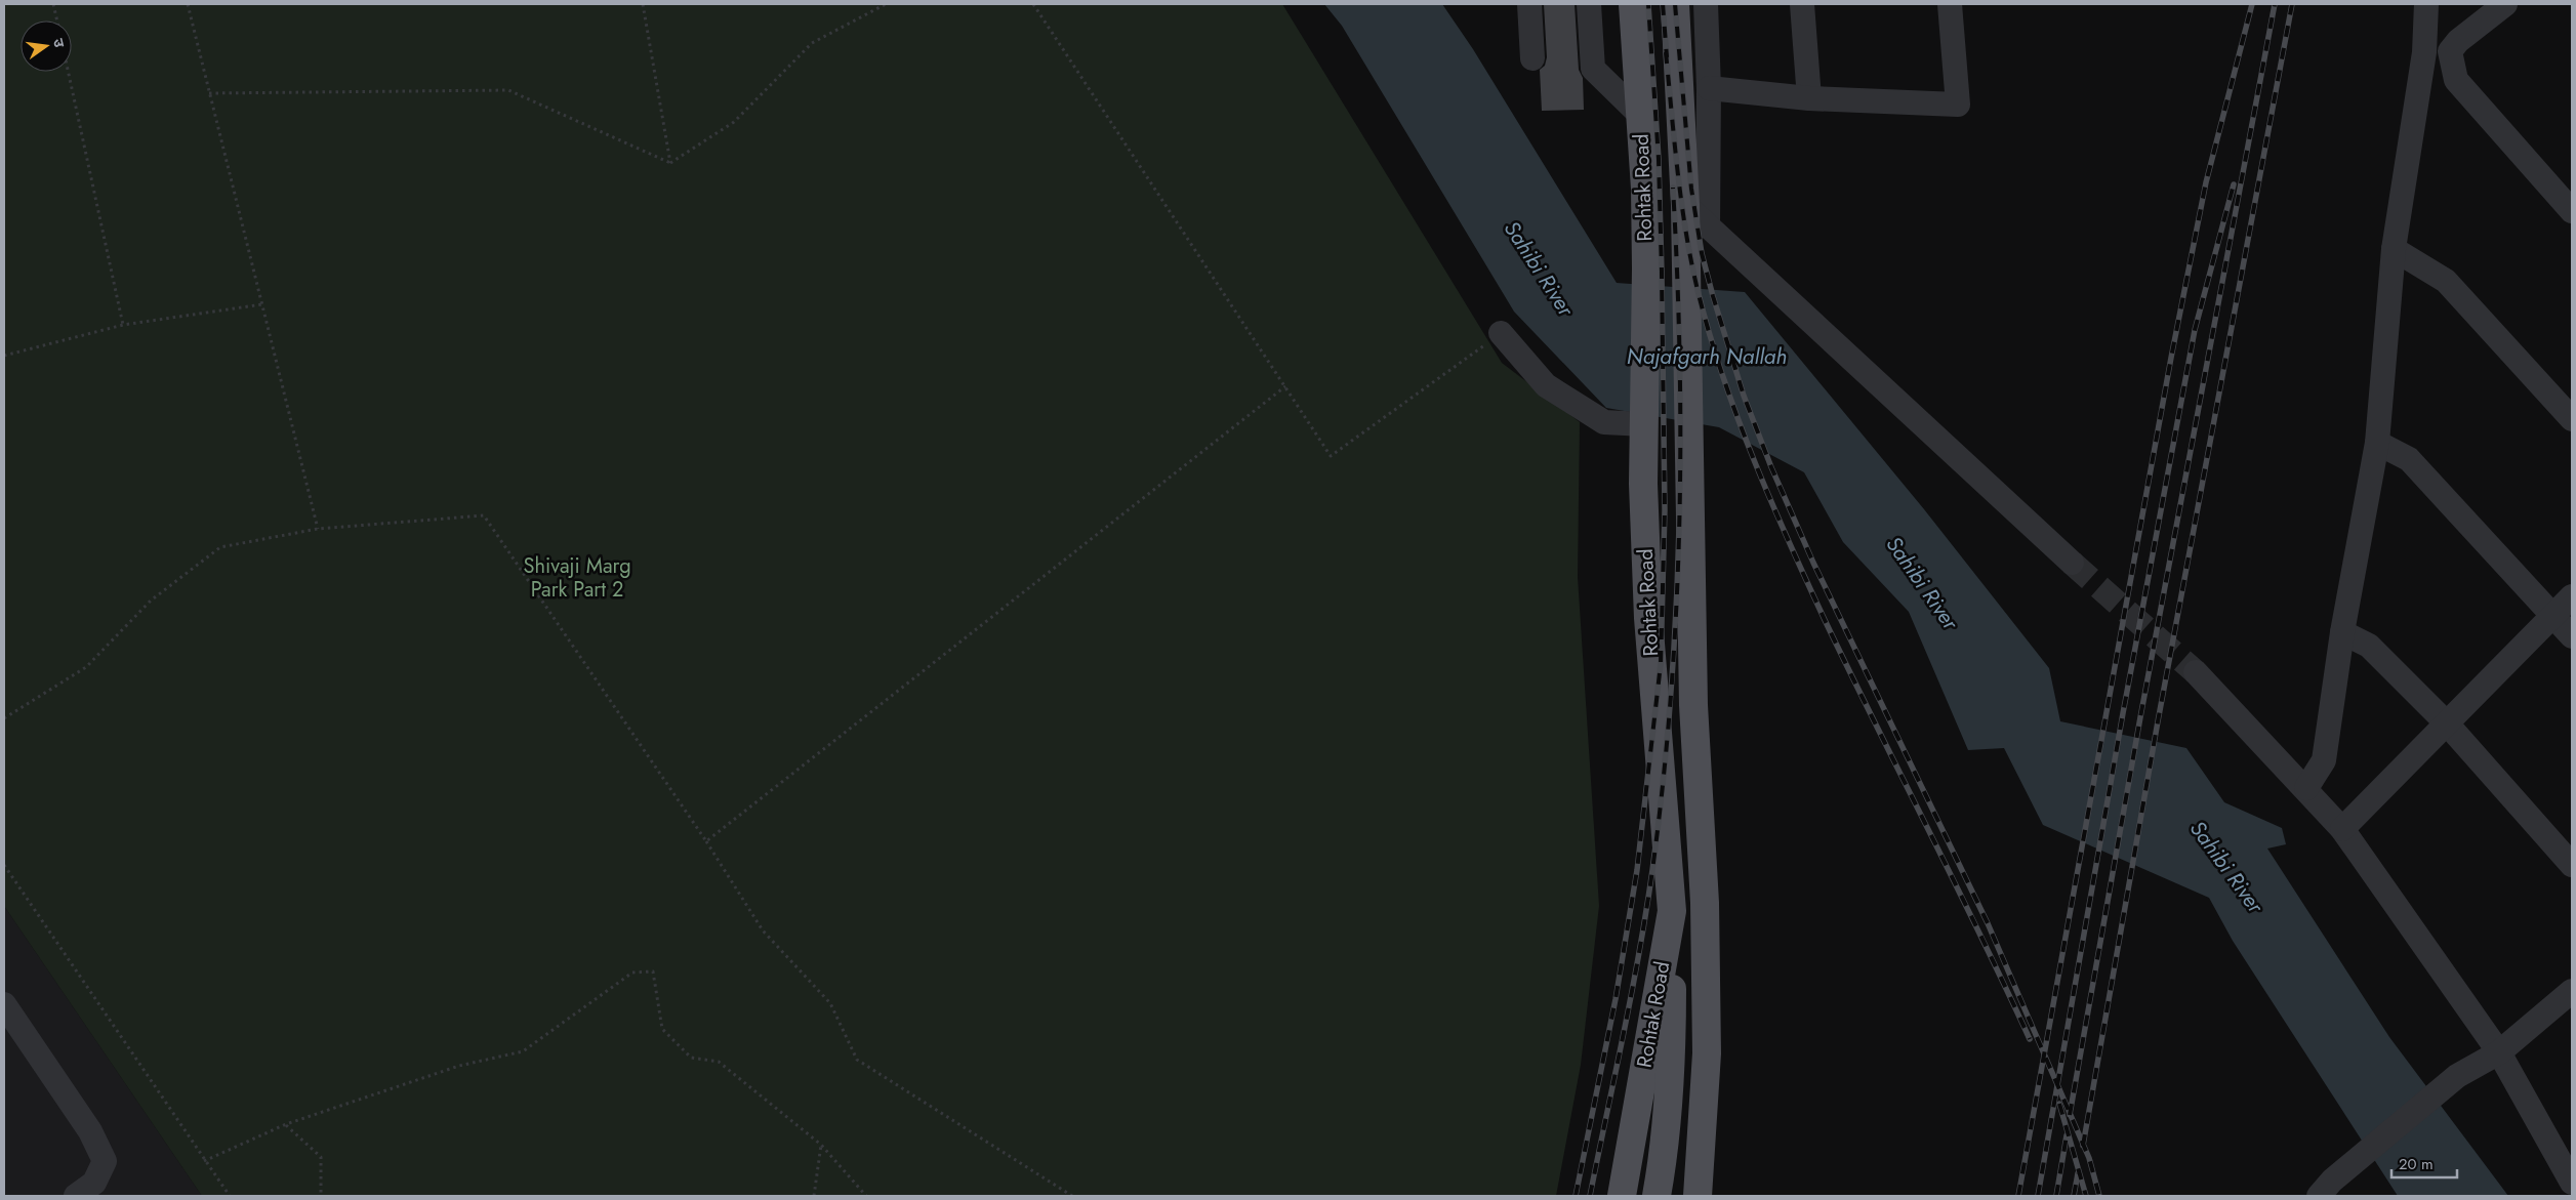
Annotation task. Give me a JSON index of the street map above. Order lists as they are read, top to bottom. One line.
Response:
{"streets":{"main road":["Rohtak Road"]},"water":["Sahibi River","Najafgarh Nallah"],"parks":["Shivaji Marg Park Part 2"],"scale_bar":"20 m","north":"right"}
